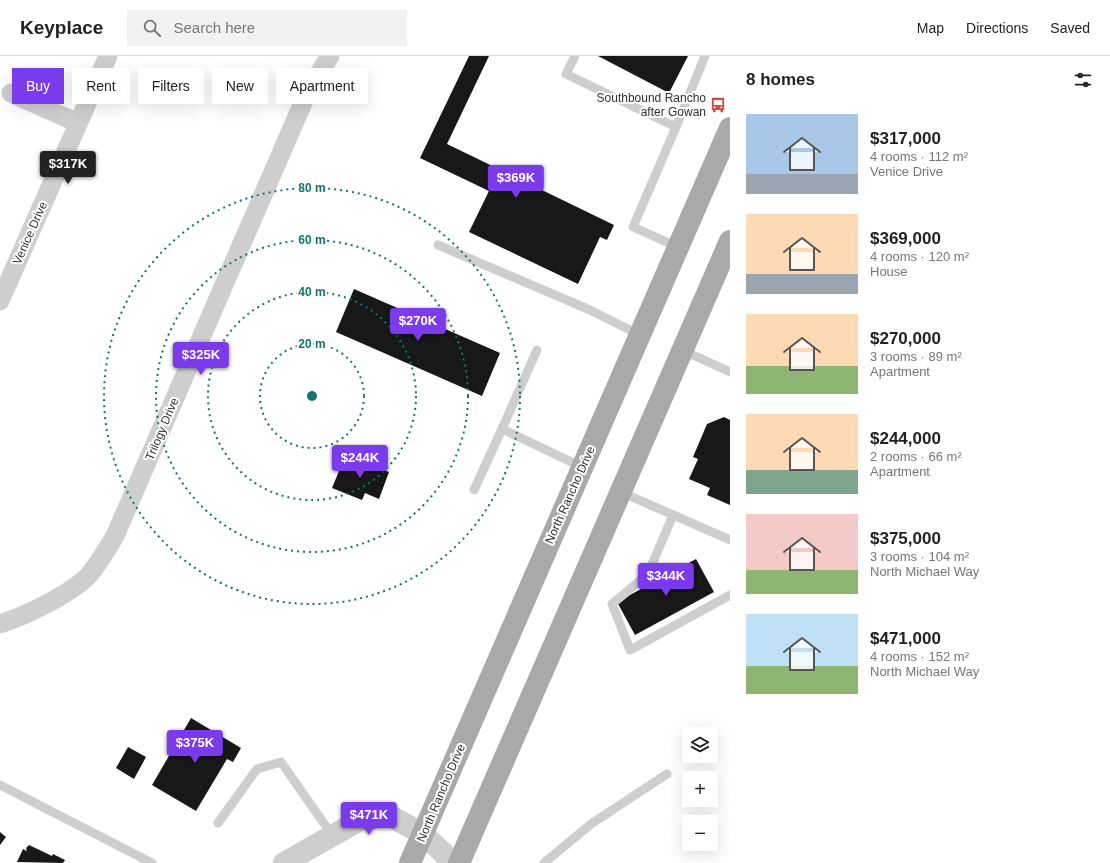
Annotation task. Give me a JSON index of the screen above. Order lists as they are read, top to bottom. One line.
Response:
{"streets":{"main road":["North Rancho Drive"],"street":["Venice Drive","Trilogy Drive"]},"places":{"bus stop":["Southbound Rancho after Gowan"]},"page":{"header":"Keyplace","search":"Search here","nav":["Map","Directions","Saved"],"heading":"8 homes","chip":["Buy","Rent","Filters","New","Apartment"],"list":[{"name":"$317,000","note":"4 rooms · 112 m² · Venice Drive"},{"name":"$369,000","note":"4 rooms · 120 m² · House"},{"name":"$270,000","note":"3 rooms · 89 m² · Apartment"},{"name":"$244,000","note":"2 rooms · 66 m² · Apartment"},{"name":"$375,000","note":"3 rooms · 104 m² · North Michael Way"},{"name":"$471,000","note":"4 rooms · 152 m² · North Michael Way"}],"price":["$317K","$369K","$270K","$325K","$244K","$344K","$375K","$471K"],"map_buttons":["+","−"]},"rings":["80 m","60 m","40 m","20 m"]}
